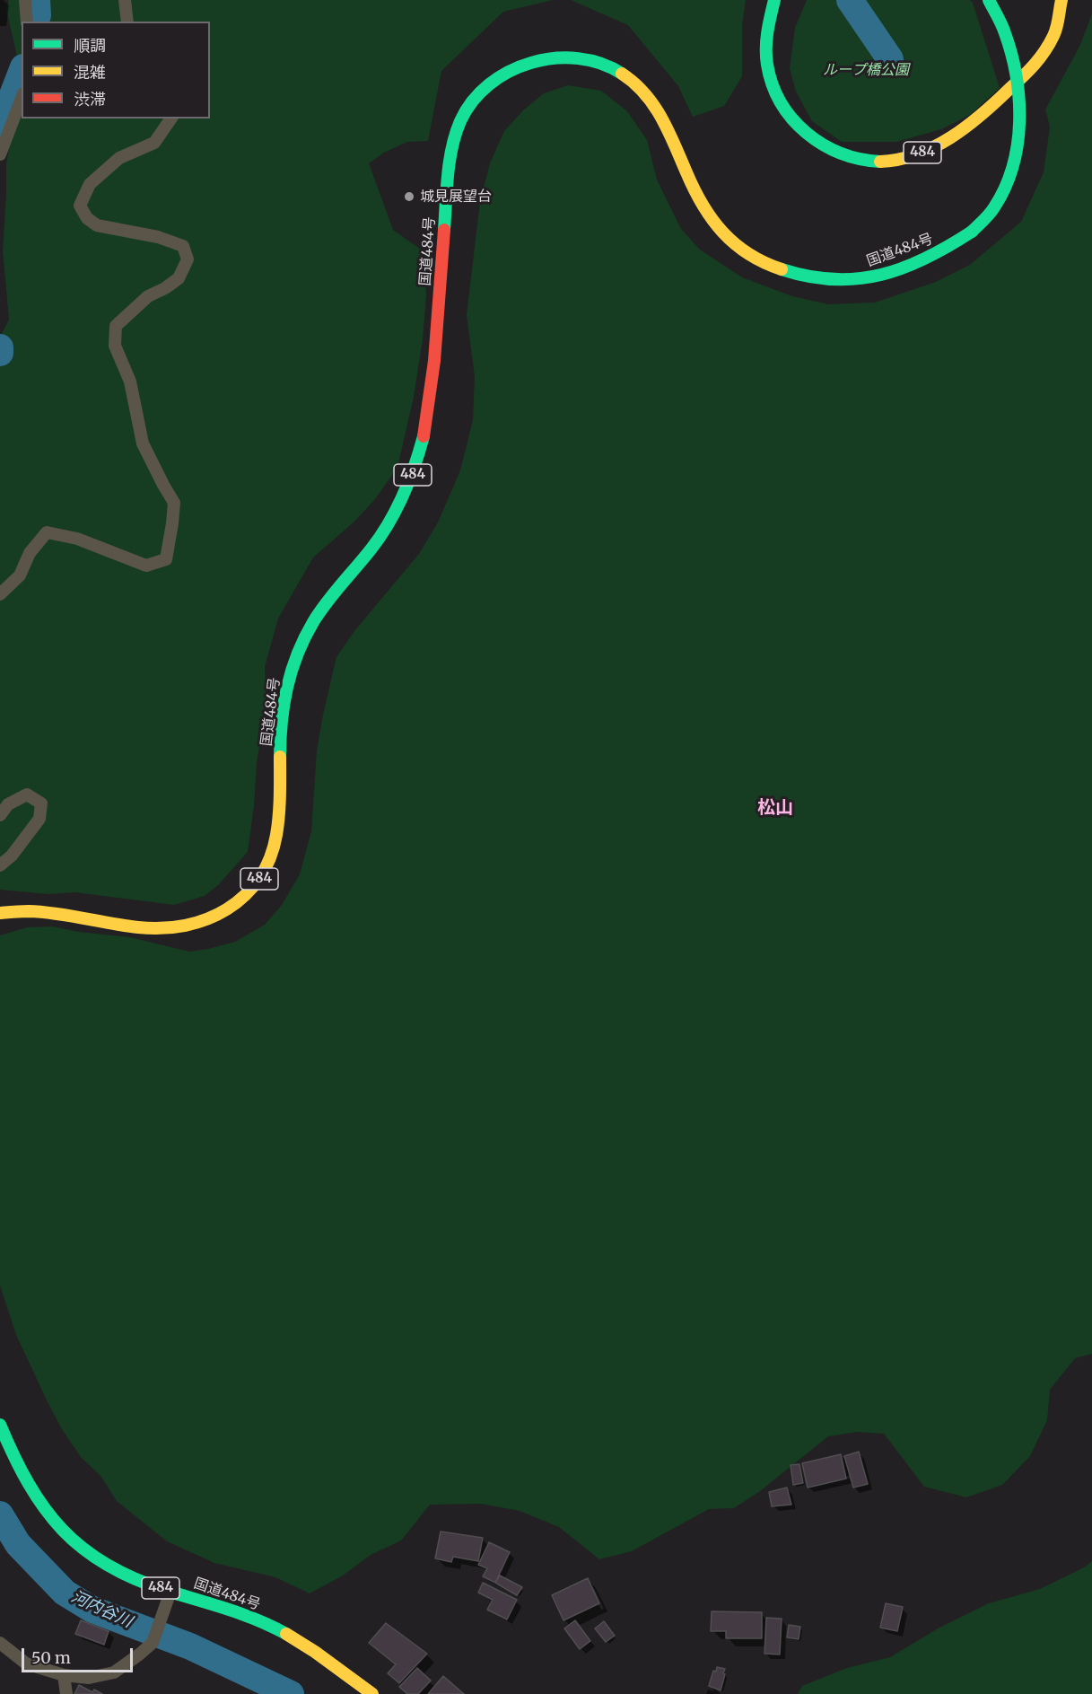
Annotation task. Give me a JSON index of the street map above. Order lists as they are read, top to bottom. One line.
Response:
{"streets":{"highway":["484","国道484号"]},"districts":["松山"],"water":["河内谷川"],"parks":["ループ橋公園"],"places":["城見展望台"],"legend":["順調","混雑","渋滞"],"scale_bar":"50 m"}
